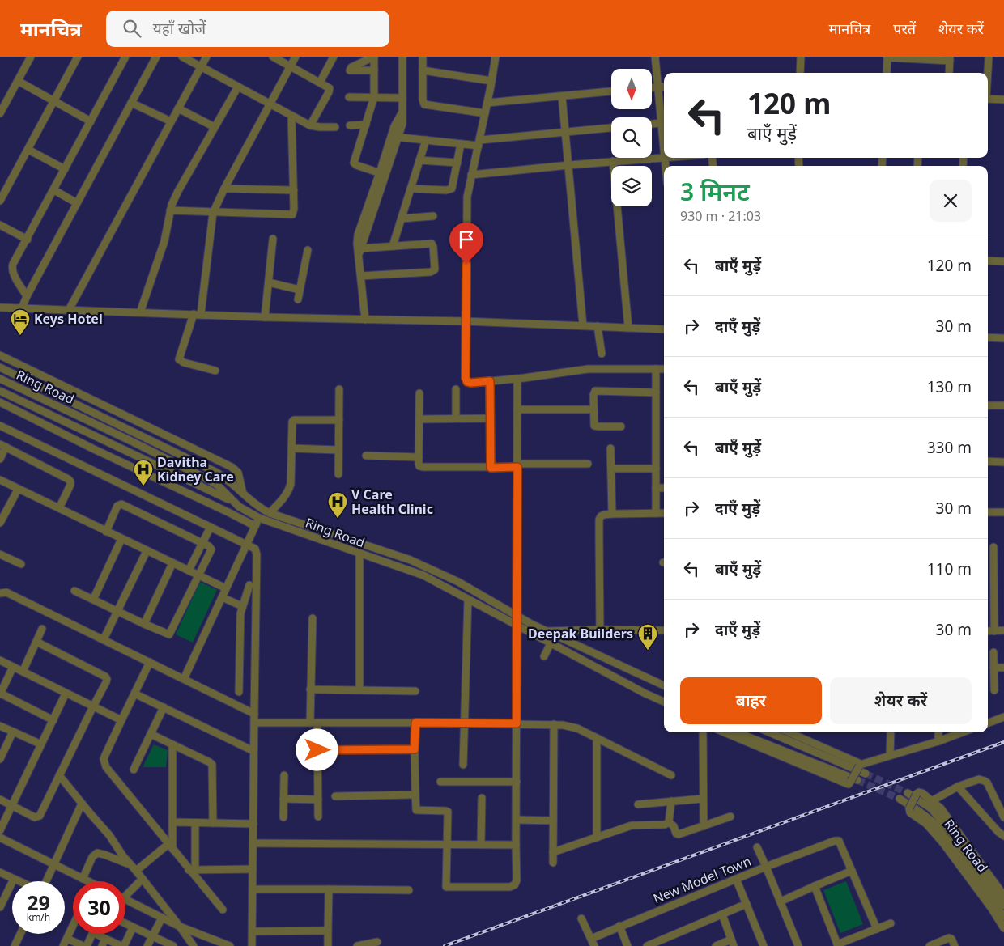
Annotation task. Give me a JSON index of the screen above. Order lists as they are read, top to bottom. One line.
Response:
{"streets":{"street":["Ring Road","New Model Town"]},"places":{"hotel":["Keys Hotel"],"hospital":["Davitha Kidney Care","V Care Health Clinic"],"building":["Deepak Builders"]},"north":"bottom","page":{"header":"मानचित्र","search":"यहाँ खोजें","nav":["मानचित्र","परतें","शेयर करें"],"turn":["120 m","बाएँ मुड़ें"],"heading":["3 मिनट","930 m · 21:03"],"list":[{"name":"बाएँ मुड़ें","value":"120 m"},{"name":"दाएँ मुड़ें","value":"30 m"},{"name":"बाएँ मुड़ें","value":"130 m"},{"name":"बाएँ मुड़ें","value":"330 m"},{"name":"दाएँ मुड़ें","value":"30 m"},{"name":"बाएँ मुड़ें","value":"110 m"},{"name":"दाएँ मुड़ें","value":"30 m"}],"buttons":["बाहर","शेयर करें"],"speed":"29 km/h","limit":"30"}}
